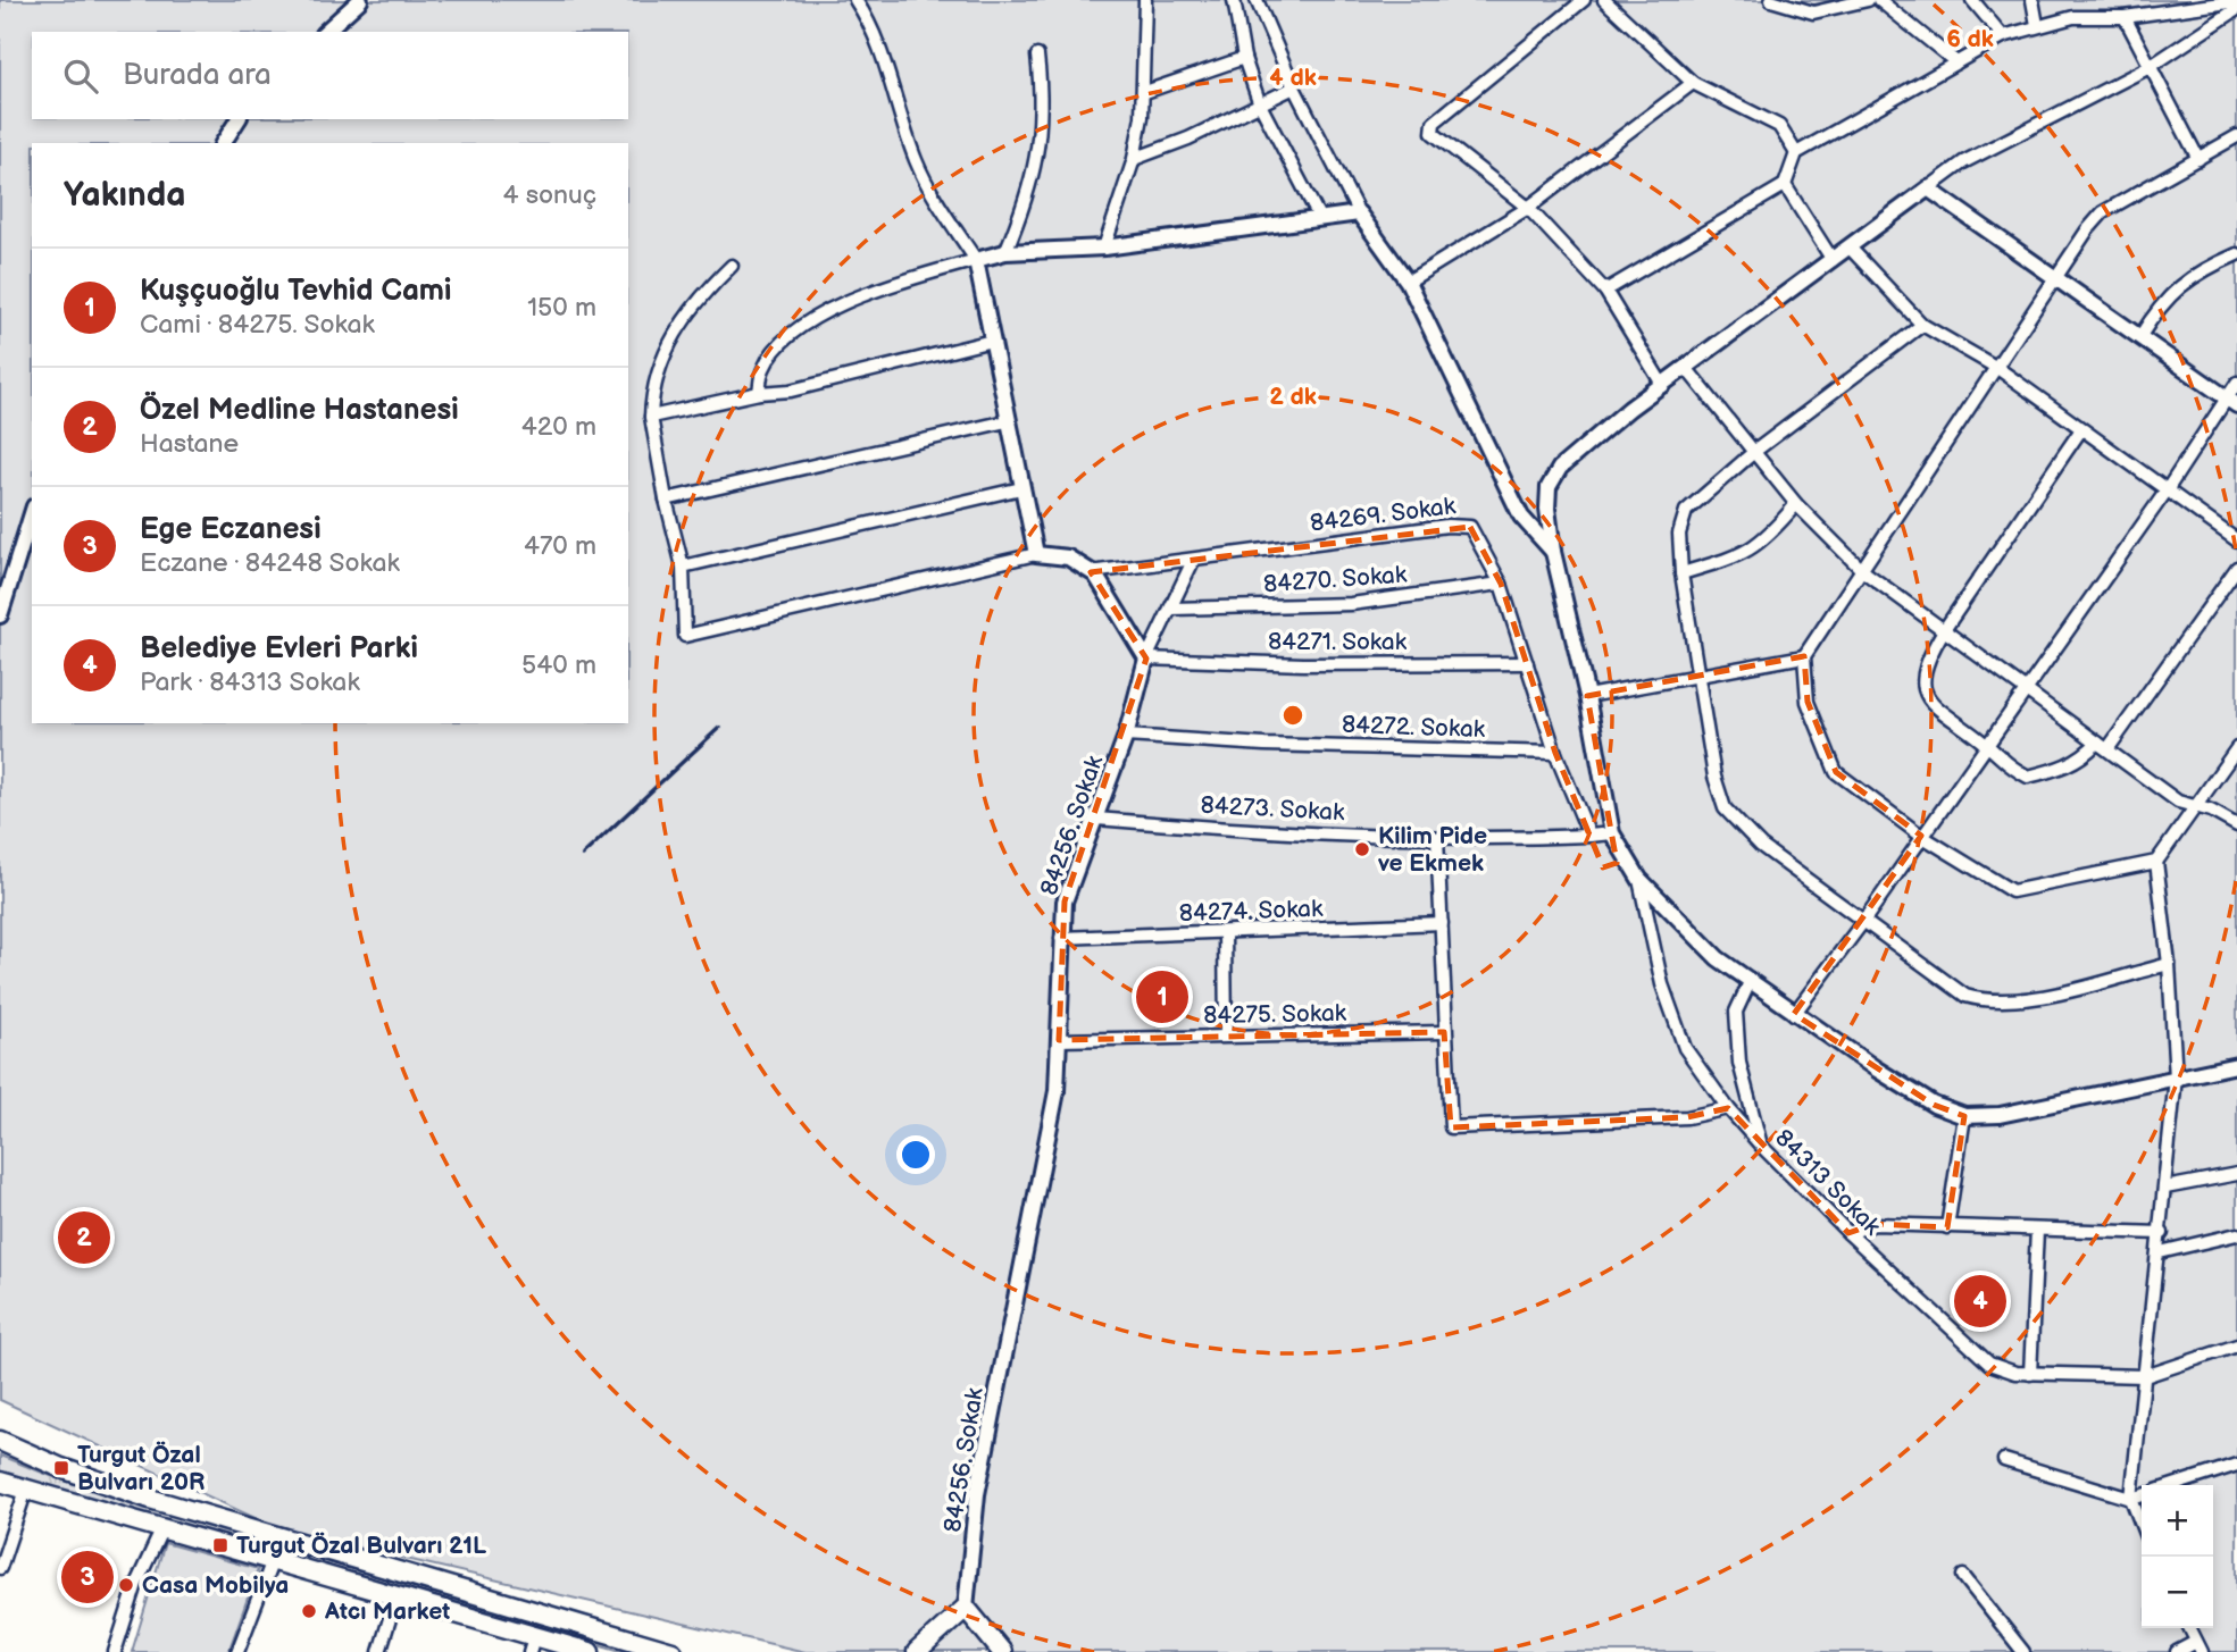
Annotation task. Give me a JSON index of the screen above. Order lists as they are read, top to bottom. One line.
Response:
{"streets":{"street":["84269. Sokak","84270. Sokak","84271. Sokak","84272. Sokak","84273. Sokak","84256. Sokak","84274. Sokak","84275. Sokak","84313 Sokak"]},"crossings":[["84269. Sokak","84270. Sokak"],["84269. Sokak","84271. Sokak"],["84269. Sokak","84272. Sokak"],["84269. Sokak","84273. Sokak"],["84271. Sokak","84256. Sokak"],["84272. Sokak","84256. Sokak"],["84273. Sokak","84256. Sokak"],["84256. Sokak","84274. Sokak"],["84256. Sokak","84275. Sokak"]],"places":{"other":["Kilim Pide ve Ekmek","Casa Mobilya","Atcı Market"],"transit":["Turgut Özal Bulvarı 20R","Turgut Özal Bulvarı 21L"]},"page":{"search":"Burada ara","heading":["Yakında","4 sonuç"],"list":[{"mark":"1","name":"Kuşçuoğlu Tevhid Cami","note":"Cami · 84275. Sokak","value":"150 m"},{"mark":"2","name":"Özel Medline Hastanesi","note":"Hastane","value":"420 m"},{"mark":"3","name":"Ege Eczanesi","note":"Eczane · 84248 Sokak","value":"470 m"},{"mark":"4","name":"Belediye Evleri Parki","note":"Park · 84313 Sokak","value":"540 m"}],"pins":["1","2","4","3"],"map_buttons":["+","−"]},"rings":["6 dk","4 dk","2 dk"]}
